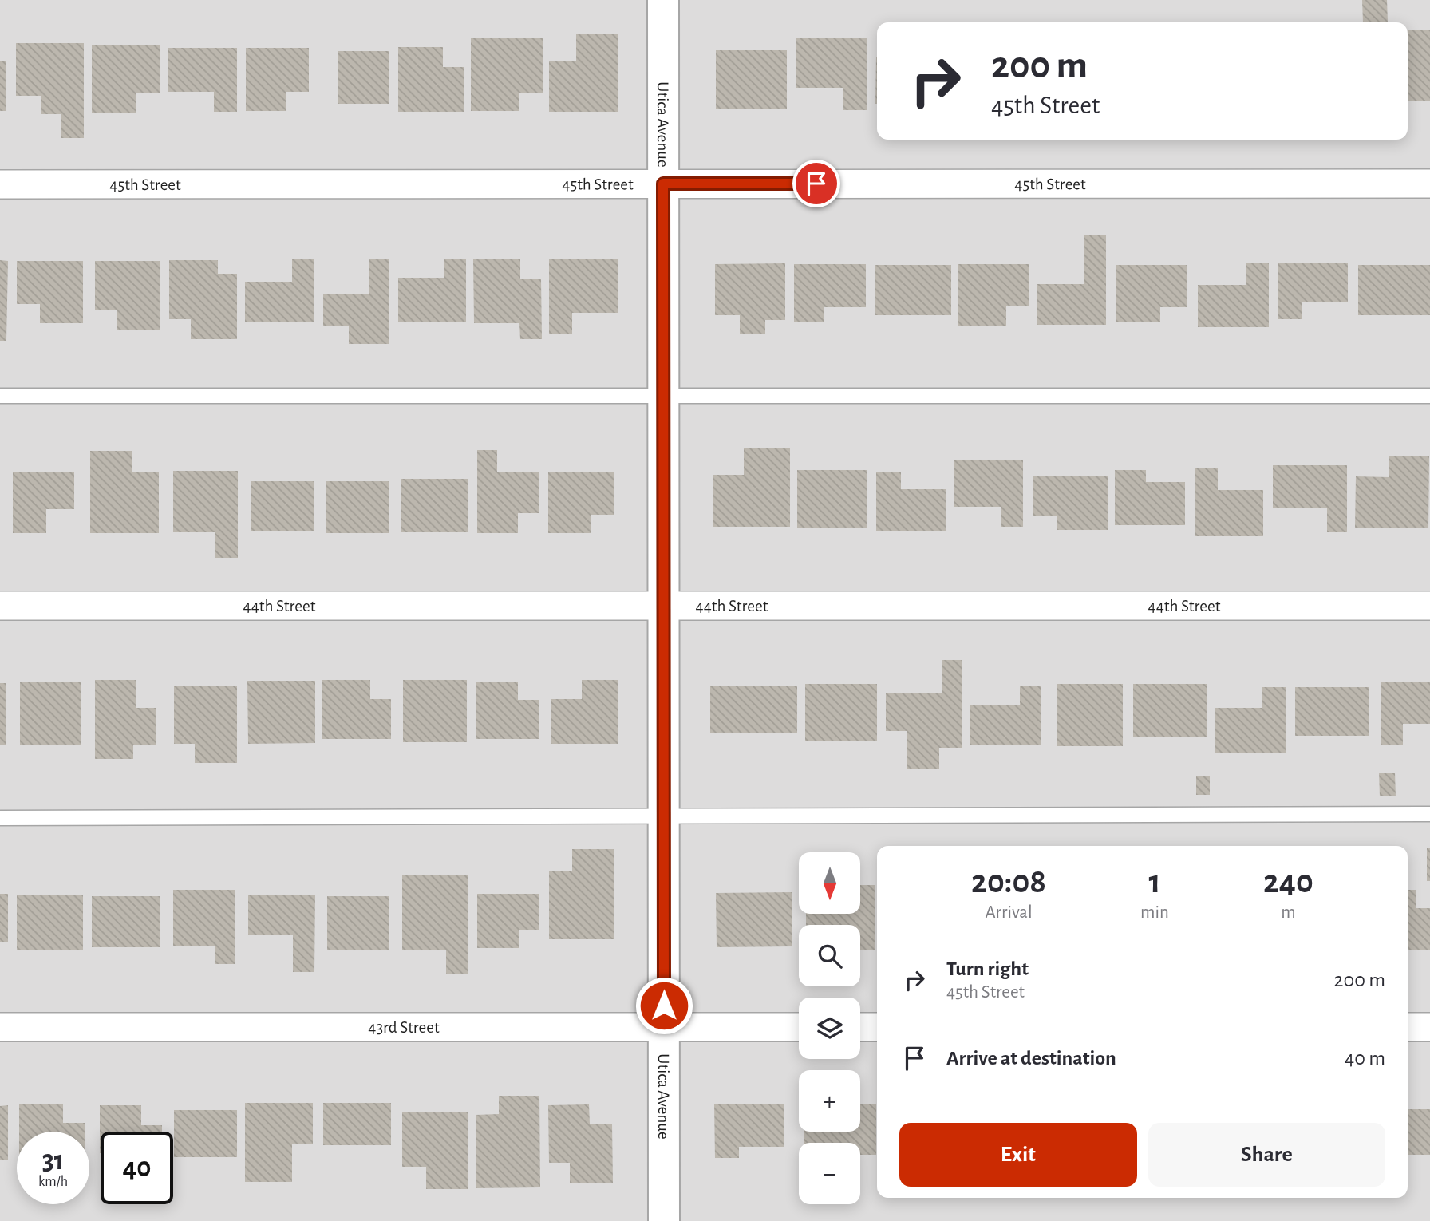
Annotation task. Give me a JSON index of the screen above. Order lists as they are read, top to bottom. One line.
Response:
{"streets":{"street":["Utica Avenue","45th Street","44th Street","43rd Street"]},"crossings":[["Utica Avenue","45th Street"],["Utica Avenue","44th Street"],["Utica Avenue","43rd Street"]],"north":"bottom","page":{"turn":["200 m","45th Street"],"eta":["20:08","Arrival","1","min","240","m"],"map_buttons":["+","−"],"list":[{"name":"Turn right","note":"45th Street","value":"200 m"},{"name":"Arrive at destination","value":"40 m"}],"buttons":["Exit","Share"],"speed":"31 km/h","limit":"40"}}
